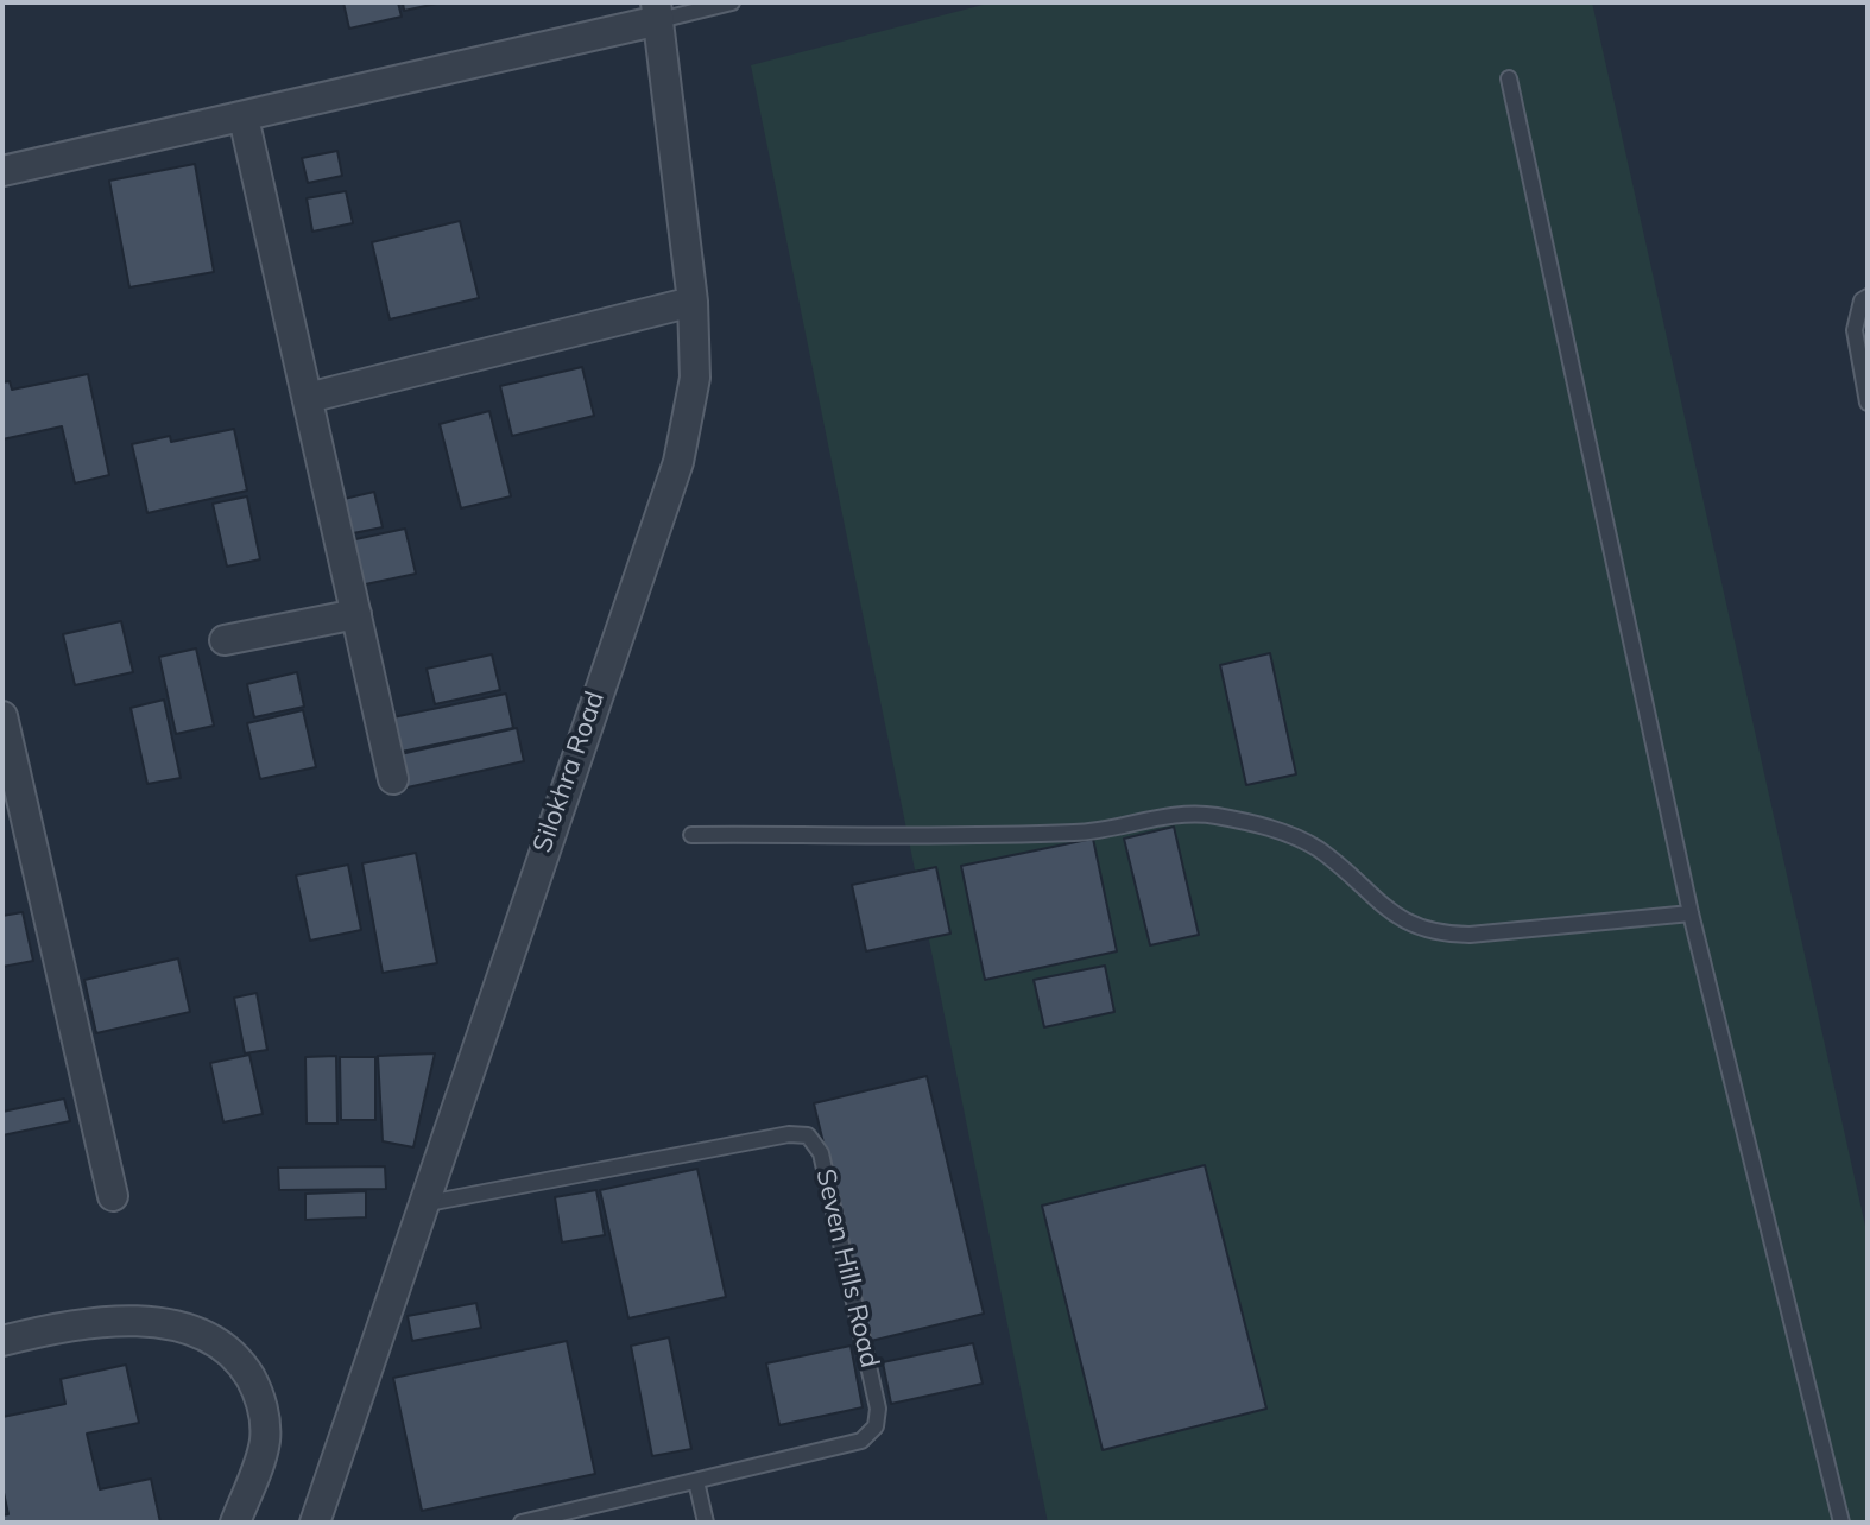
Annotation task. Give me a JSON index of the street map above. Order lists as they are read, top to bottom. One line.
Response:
{"streets":{"street":["Silokhra Road"],"lane":["Seven Hills Road"]},"crossings":[["Silokhra Road","Seven Hills Road"]]}
